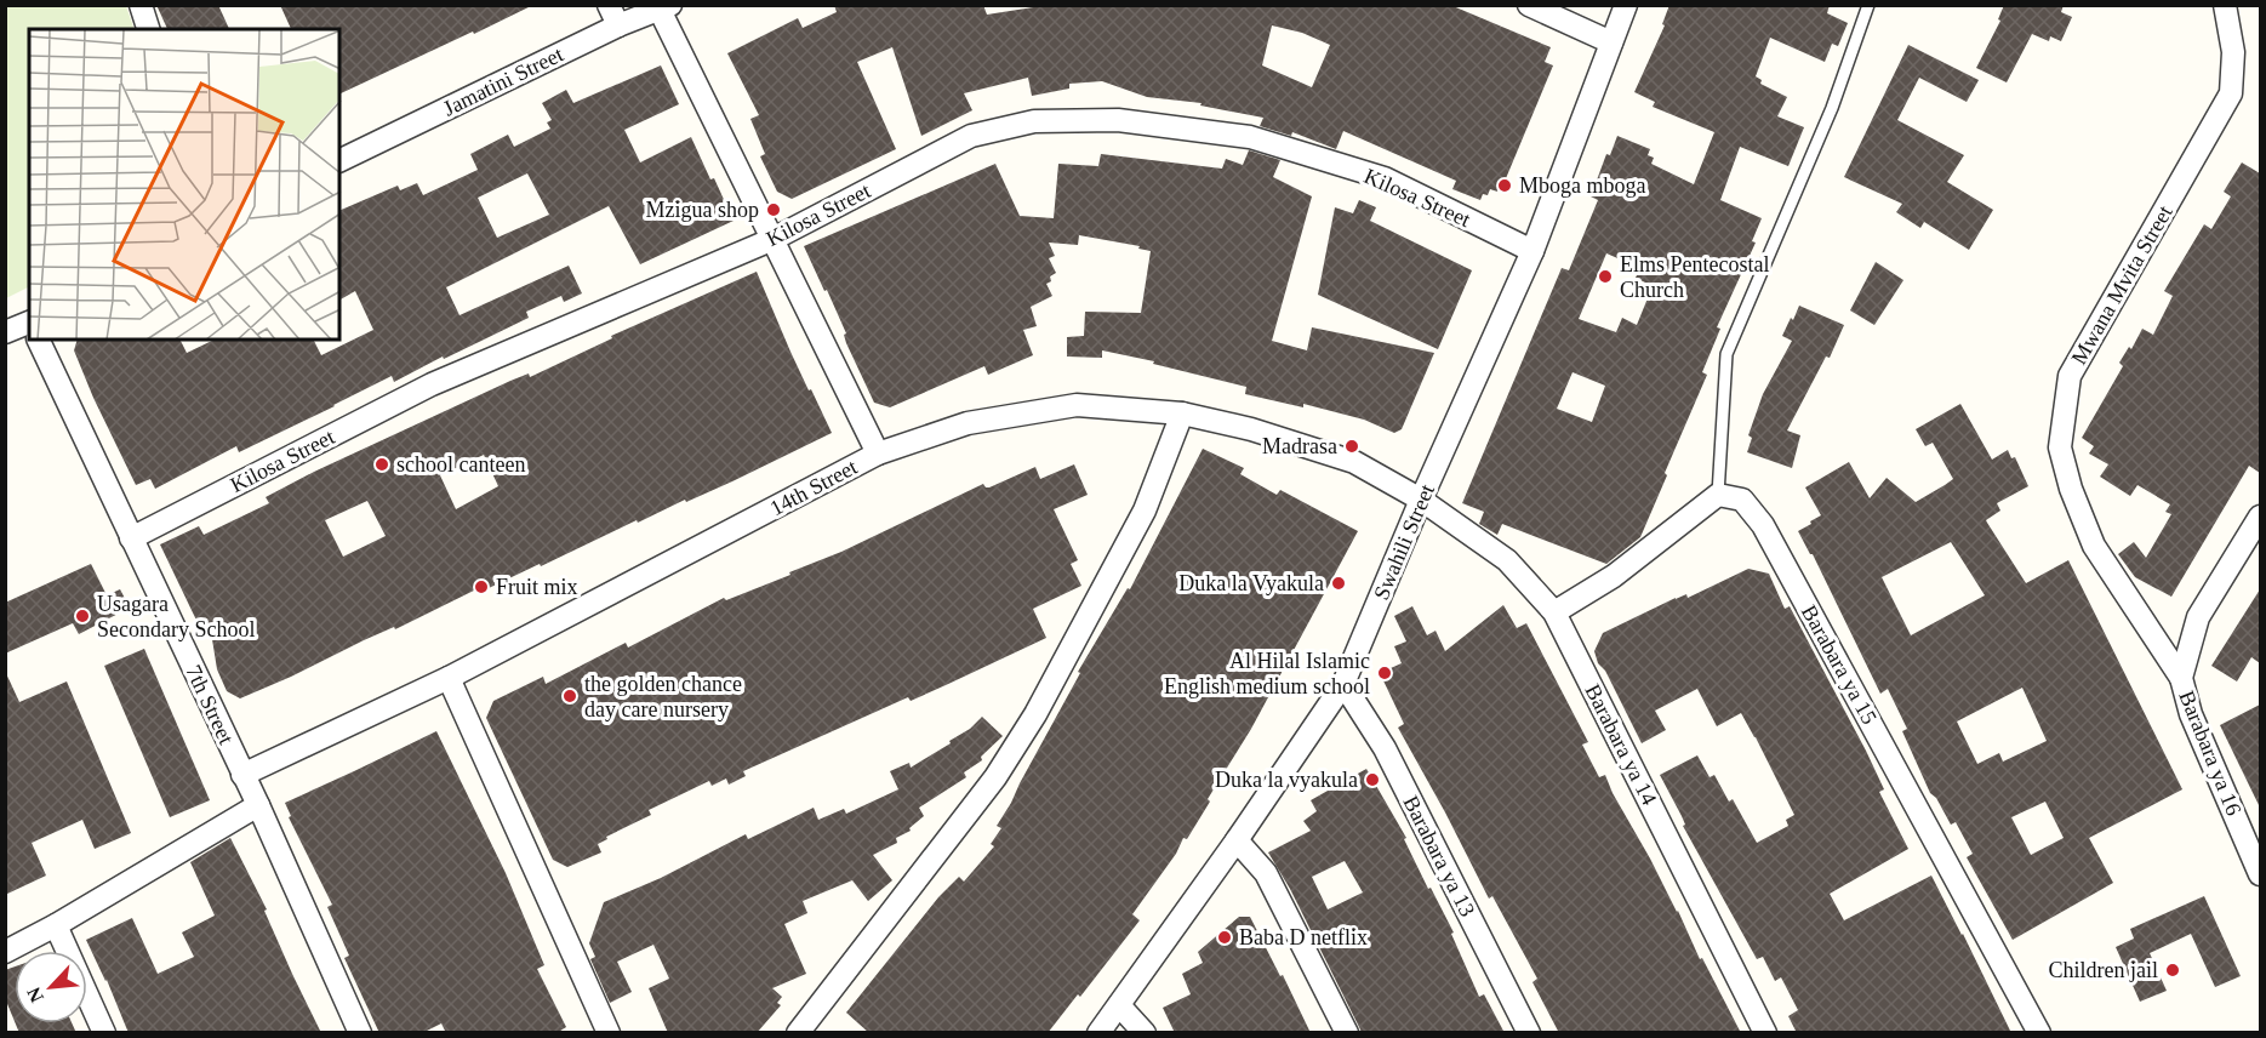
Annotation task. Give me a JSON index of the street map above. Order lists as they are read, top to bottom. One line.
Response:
{"streets":{"street":["Jamatini Street","Kilosa Street","Mwana Mvita Street","14th Street","Swahili Street","Barabara ya 15","7th Street","Barabara ya 14","Barabara ya 16","Barabara ya 13"]},"crossings":[["Kilosa Street","Swahili Street"],["Kilosa Street","7th Street"],["Mwana Mvita Street","Barabara ya 16"],["14th Street","Swahili Street"],["14th Street","7th Street"],["14th Street","Barabara ya 14"],["Swahili Street","Barabara ya 14"],["Swahili Street","Barabara ya 13"]],"places":["Mboga mboga","Mzigua shop","Elms Pentecostal Church","Madrasa","school canteen","Duka la Vyakula","Fruit mix","Usagara Secondary School","Al Hilal Islamic English medium school","the golden chance day care nursery","Duka la vyakula","Baba D netflix","Children jail"],"north":"bottom left"}
